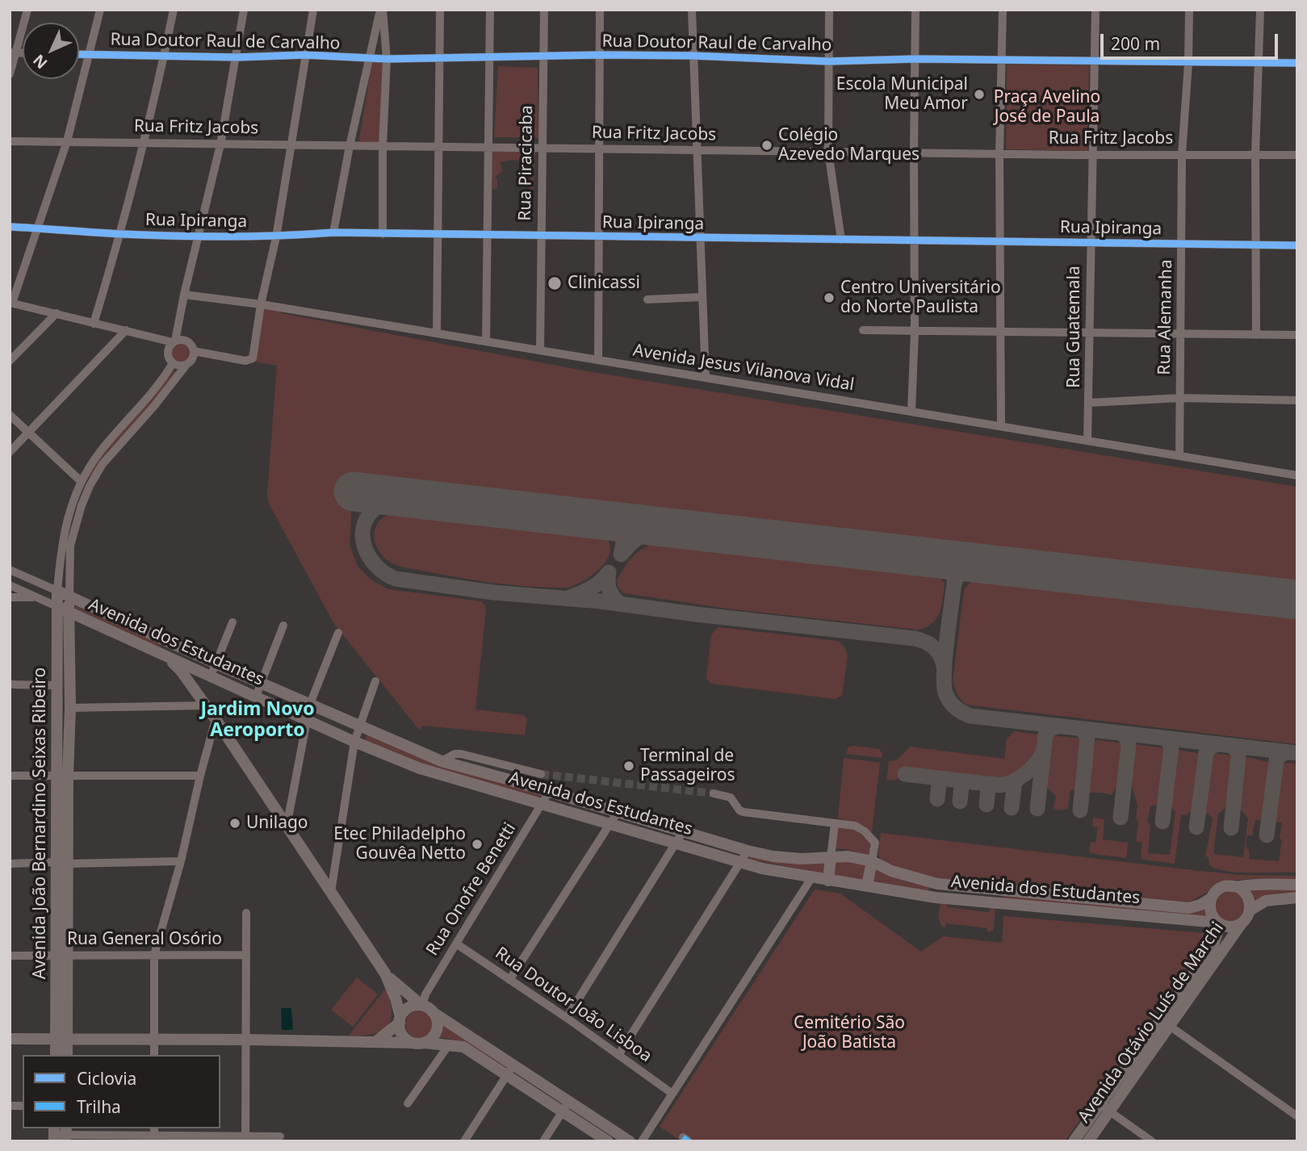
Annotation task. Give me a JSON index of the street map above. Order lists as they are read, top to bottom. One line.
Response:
{"streets":{"main road":["Avenida dos Estudantes","Avenida João Bernardino Seixas Ribeiro","Avenida Otávio Luís de Marchi"],"street":["Rua Doutor Raul de Carvalho","Rua Fritz Jacobs","Rua Piracicaba","Rua Ipiranga","Rua Alemanha","Rua Guatemala","Avenida Jesus Vilanova Vidal","Rua Onofre Benetti","Rua General Osório","Rua Doutor João Lisboa"]},"crossings":[["Rua Doutor Raul de Carvalho","Rua Piracicaba"],["Rua Doutor Raul de Carvalho","Rua Alemanha"],["Rua Doutor Raul de Carvalho","Rua Guatemala"],["Rua Fritz Jacobs","Rua Piracicaba"],["Rua Fritz Jacobs","Rua Alemanha"],["Rua Fritz Jacobs","Rua Guatemala"],["Rua Piracicaba","Rua Ipiranga"],["Rua Piracicaba","Avenida Jesus Vilanova Vidal"],["Rua Ipiranga","Rua Alemanha"],["Rua Ipiranga","Rua Guatemala"],["Rua Alemanha","Avenida Jesus Vilanova Vidal"],["Rua Guatemala","Avenida Jesus Vilanova Vidal"],["Avenida dos Estudantes","Avenida João Bernardino Seixas Ribeiro"],["Avenida dos Estudantes","Rua Onofre Benetti"],["Avenida dos Estudantes","Avenida Otávio Luís de Marchi"],["Avenida João Bernardino Seixas Ribeiro","Rua General Osório"],["Rua Onofre Benetti","Rua Doutor João Lisboa"]],"districts":["Jardim Novo Aeroporto"],"parks":["Praça Avelino José de Paula","Cemitério São João Batista"],"places":["Escola Municipal Meu Amor","Colégio Azevedo Marques","Clinicassi","Centro Universitário do Norte Paulista","Terminal de Passageiros","Unilago","Etec Philadelpho Gouvêa Netto"],"legend":["Ciclovia","Trilha"],"scale_bar":"200 m","north":"bottom left"}
